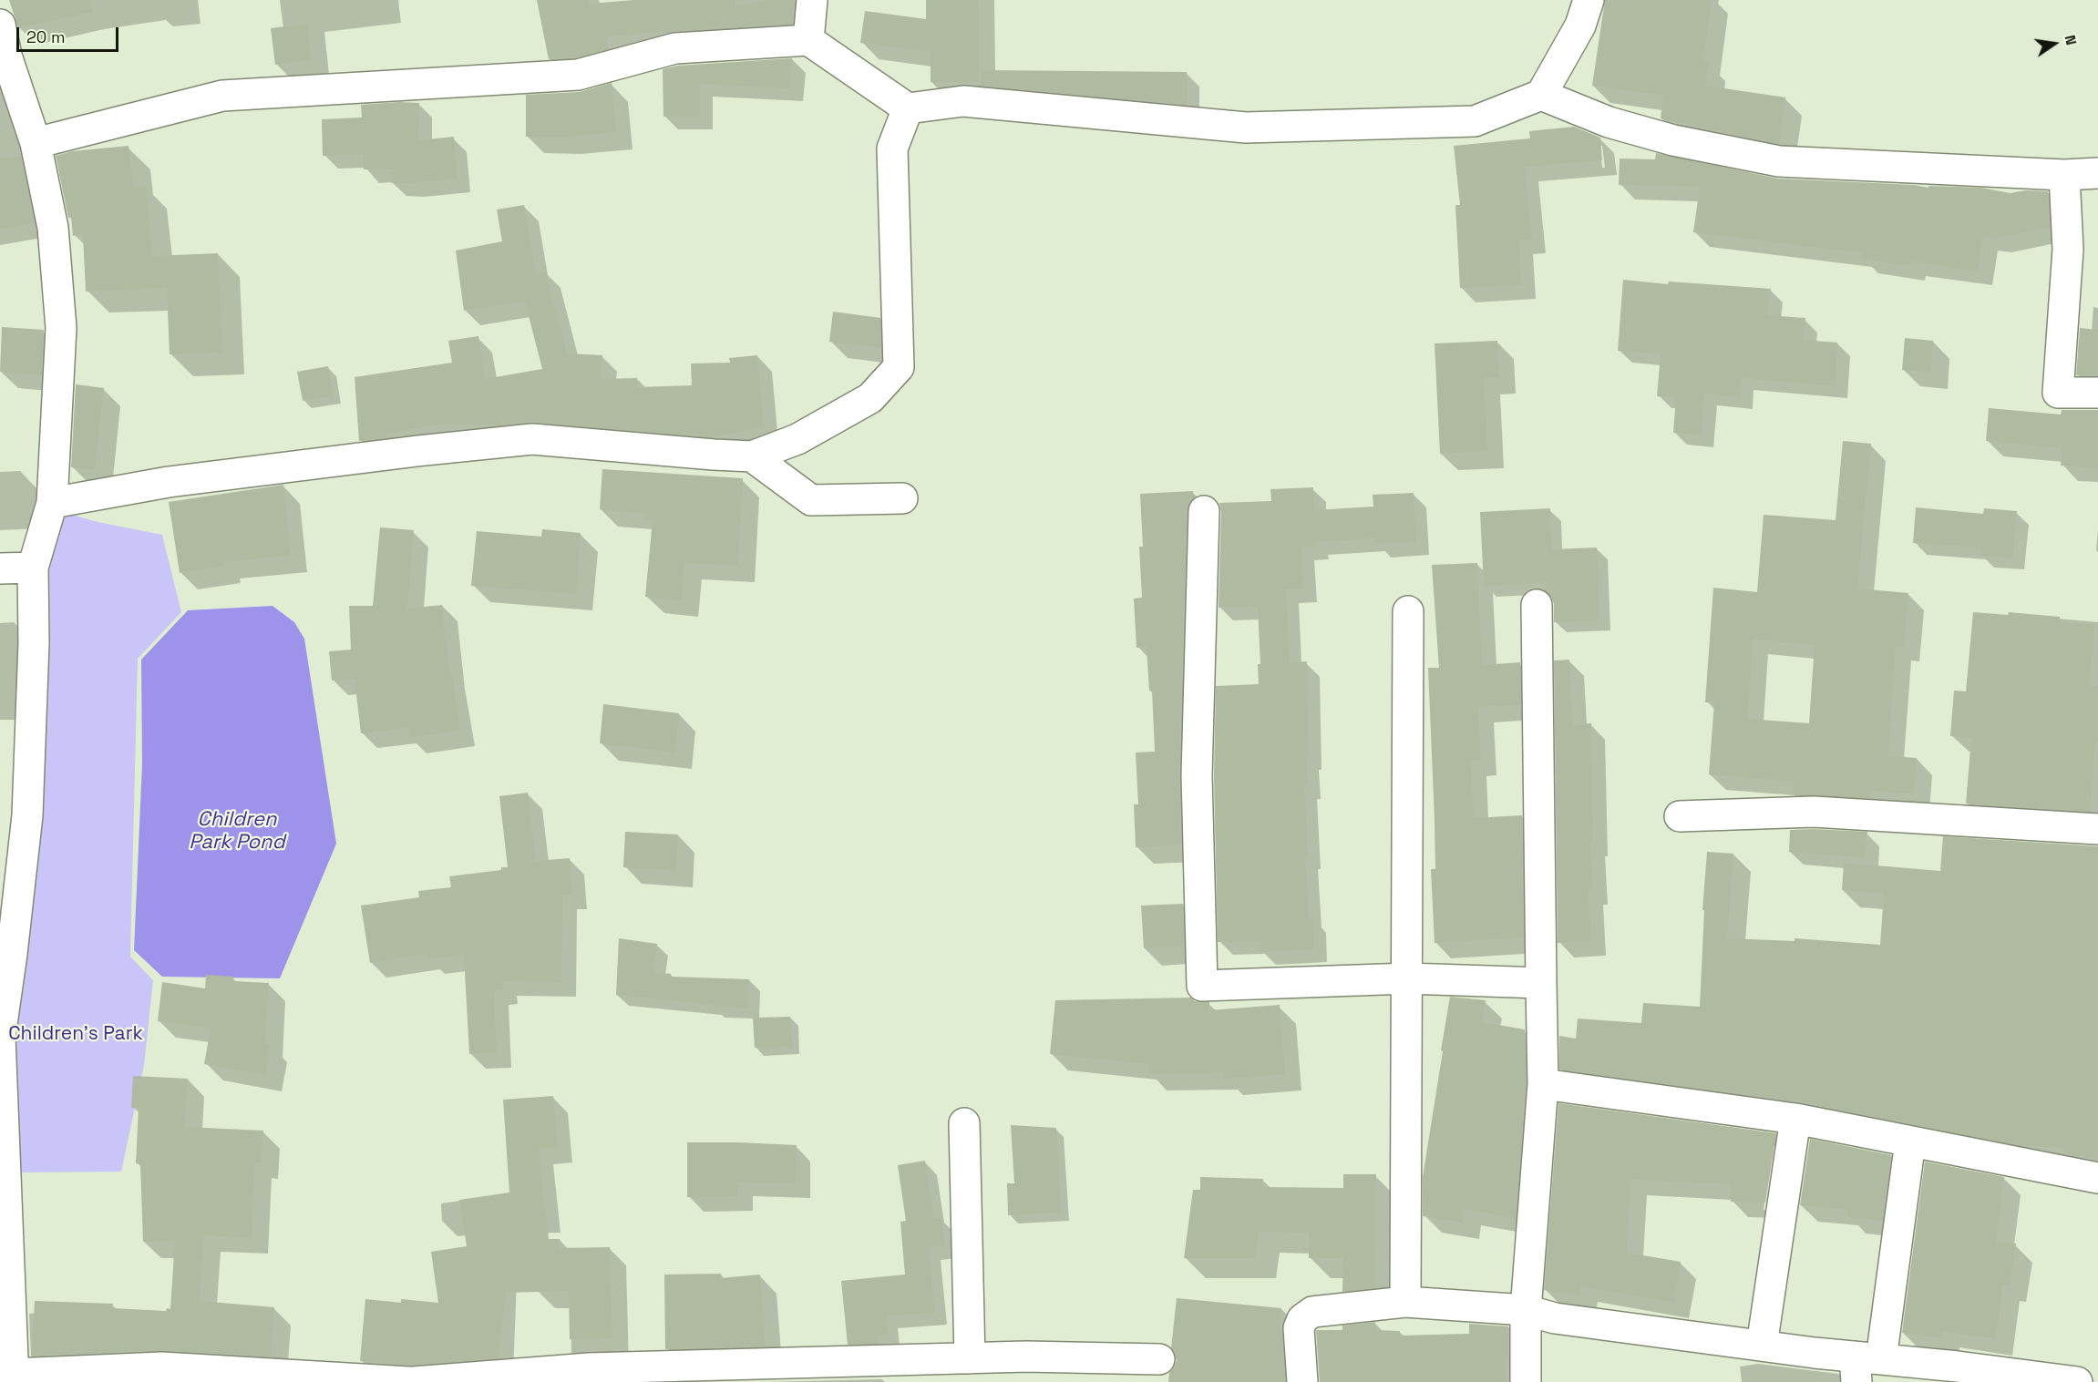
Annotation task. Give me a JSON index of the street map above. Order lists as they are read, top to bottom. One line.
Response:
{"water":["Children Park Pond"],"parks":["Children's Park"],"scale_bar":"20 m","north":"right"}
